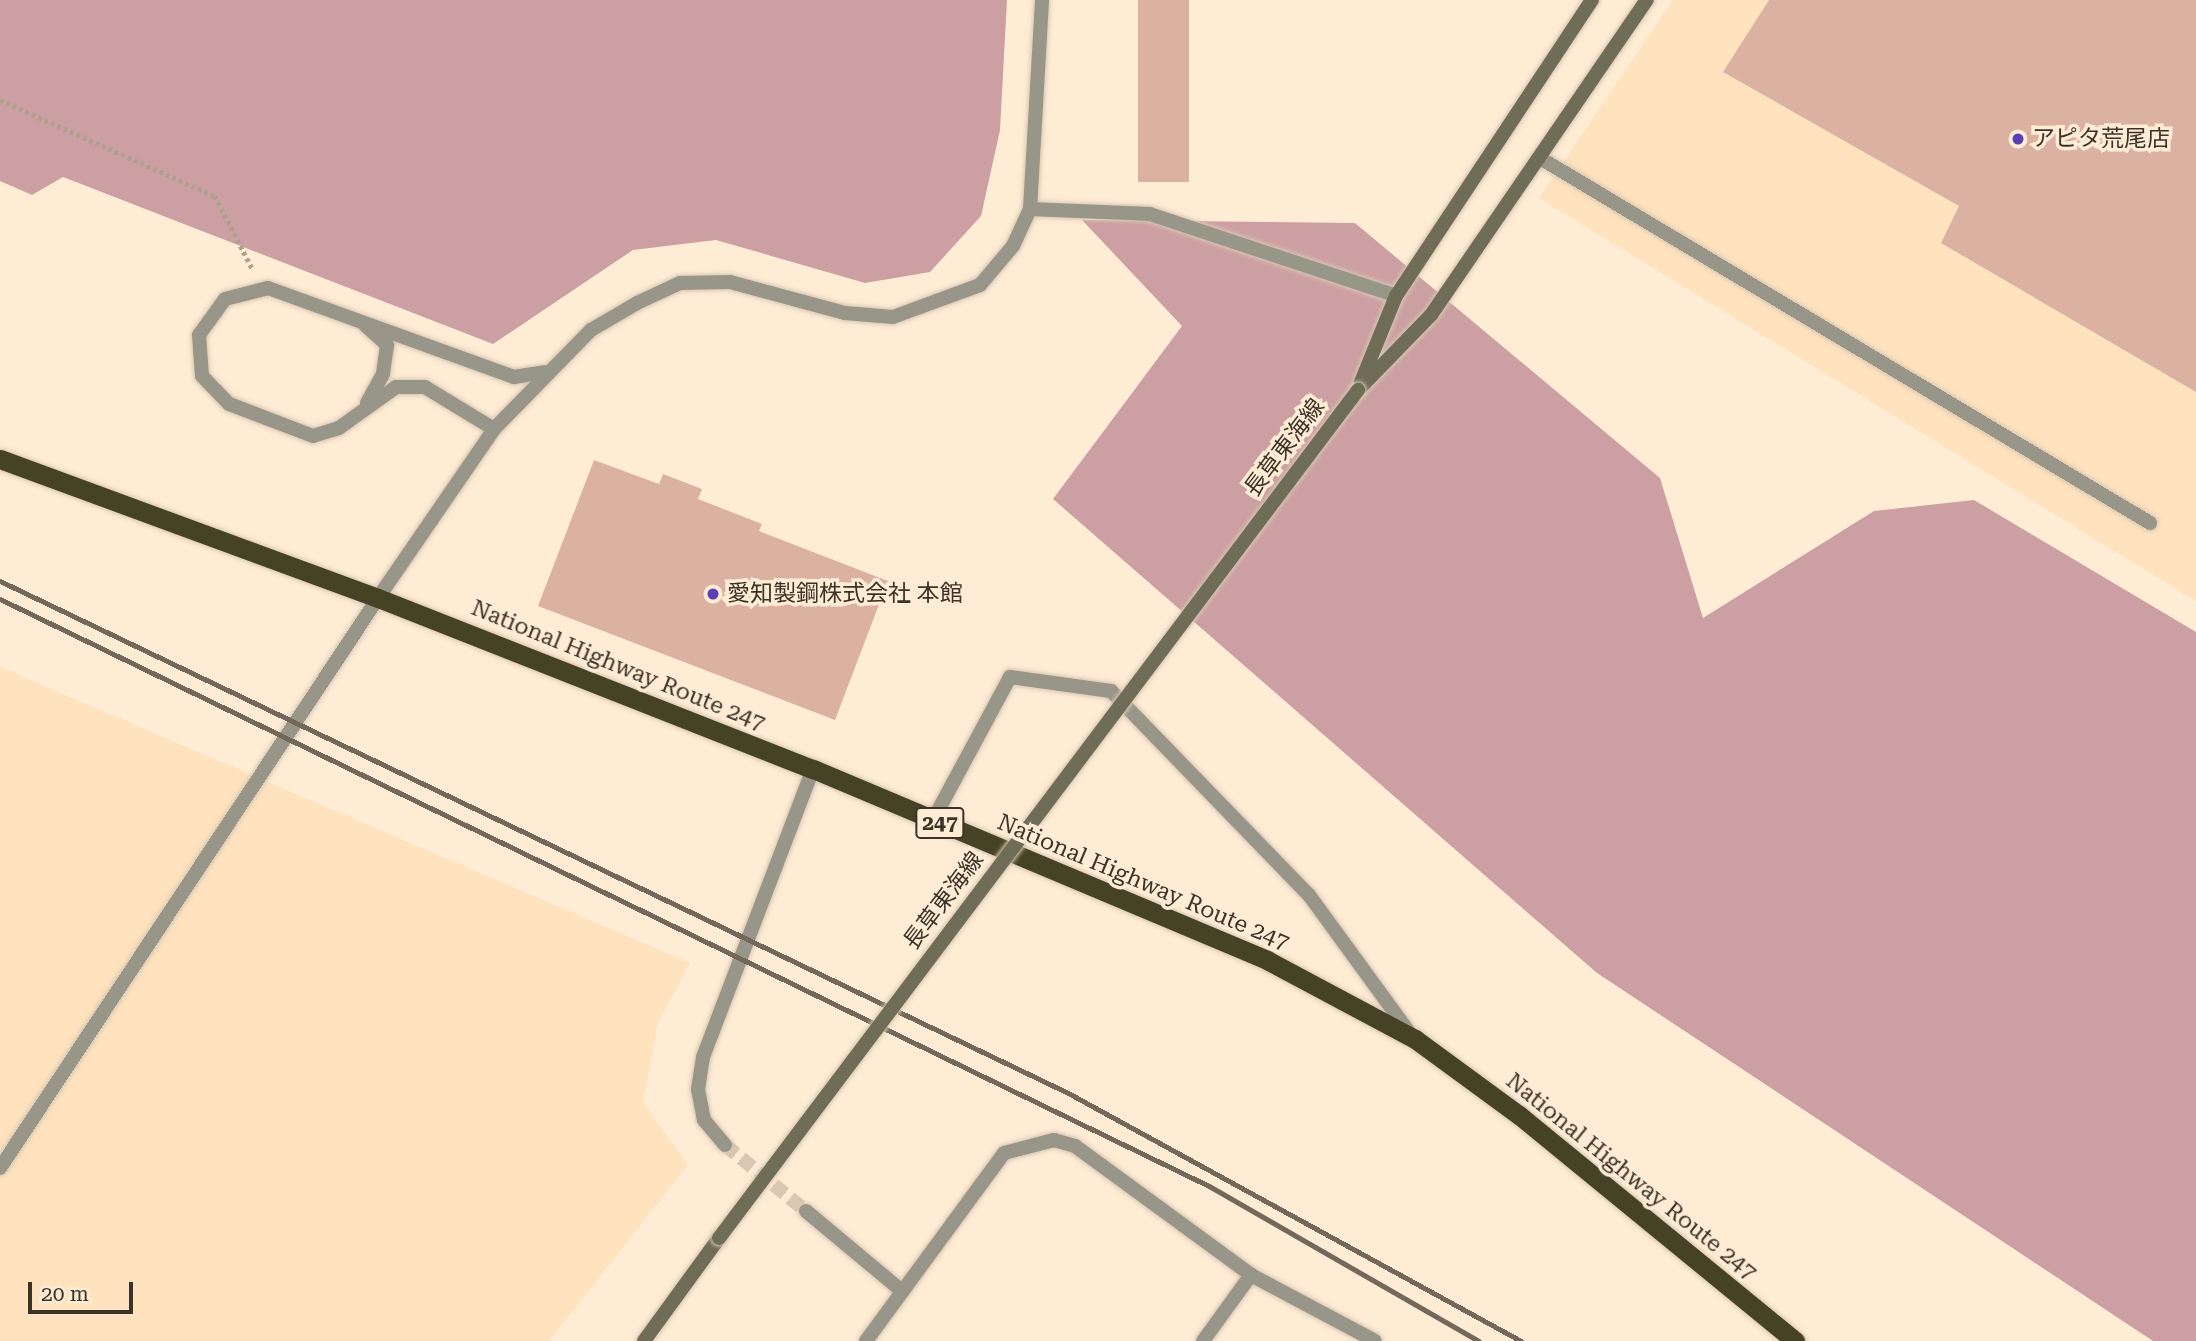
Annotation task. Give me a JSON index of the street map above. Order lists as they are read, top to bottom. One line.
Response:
{"streets":{"highway":["National Highway Route 247","247"],"main road":["長草東海線"]},"places":["アピタ荒尾店","愛知製鋼株式会社 本館"],"scale_bar":"20 m"}
